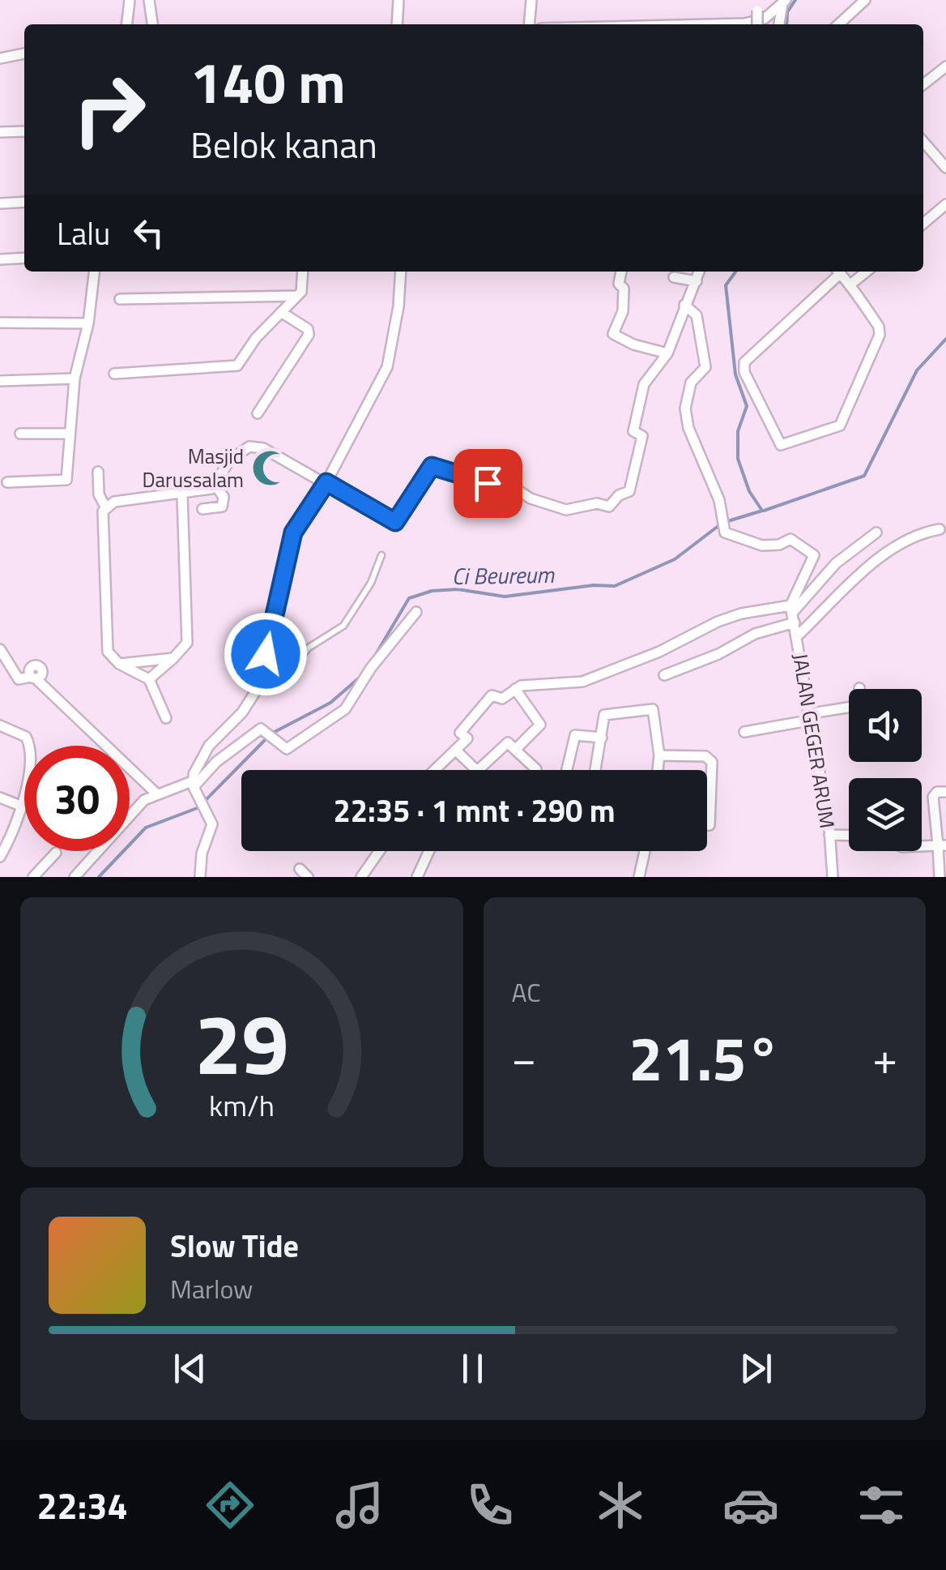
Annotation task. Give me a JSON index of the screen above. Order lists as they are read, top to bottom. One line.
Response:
{"streets":{"street":["JALAN GEGER ARUM"]},"water":["Ci Beureum"],"places":{"mosque":["Masjid Darussalam"]},"page":{"turn":["140 m","Belok kanan"],"then":"Lalu","limit":"30","trip":"22:35 · 1 mnt · 290 m","tile":"AC","heat":["−","21.5°","+"],"song":["Slow Tide","Marlow"],"tabs":"22:34","gauge":["29","km/h"]}}
